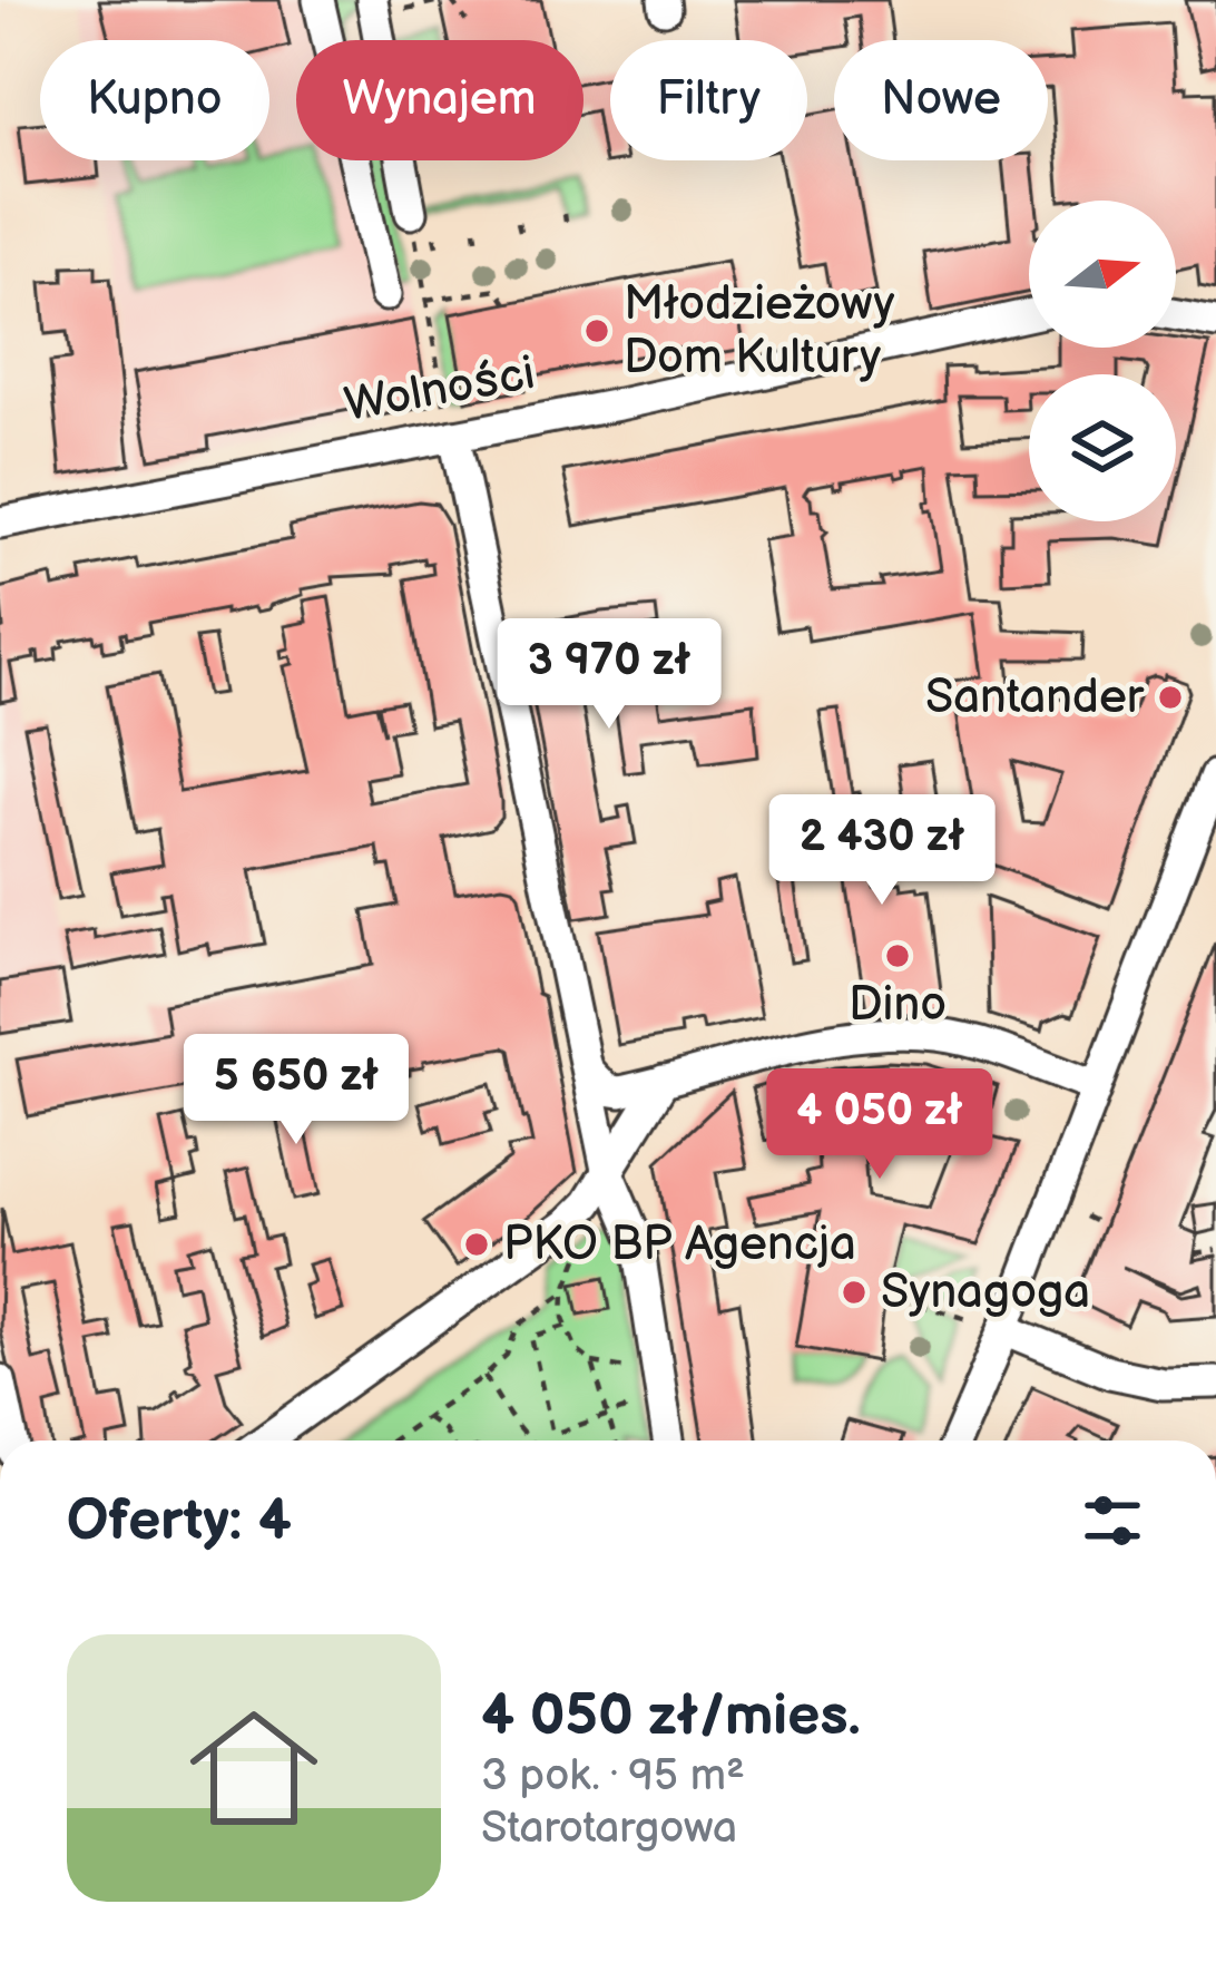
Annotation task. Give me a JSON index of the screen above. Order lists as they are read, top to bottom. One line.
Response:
{"streets":{"street":["Wolności"]},"places":["Młodzieżowy Dom Kultury","Santander","Dino","PKO BP Agencja","Synagoga"],"north":"right","page":{"chip":["Kupno","Wynajem","Filtry","Nowe"],"price":["3 970 zł","2 430 zł","5 650 zł","4 050 zł"],"heading":"Oferty: 4","list":[{"name":"4 050 zł/mies.","note":"3 pok. · 95 m² · Starotargowa"}]}}
